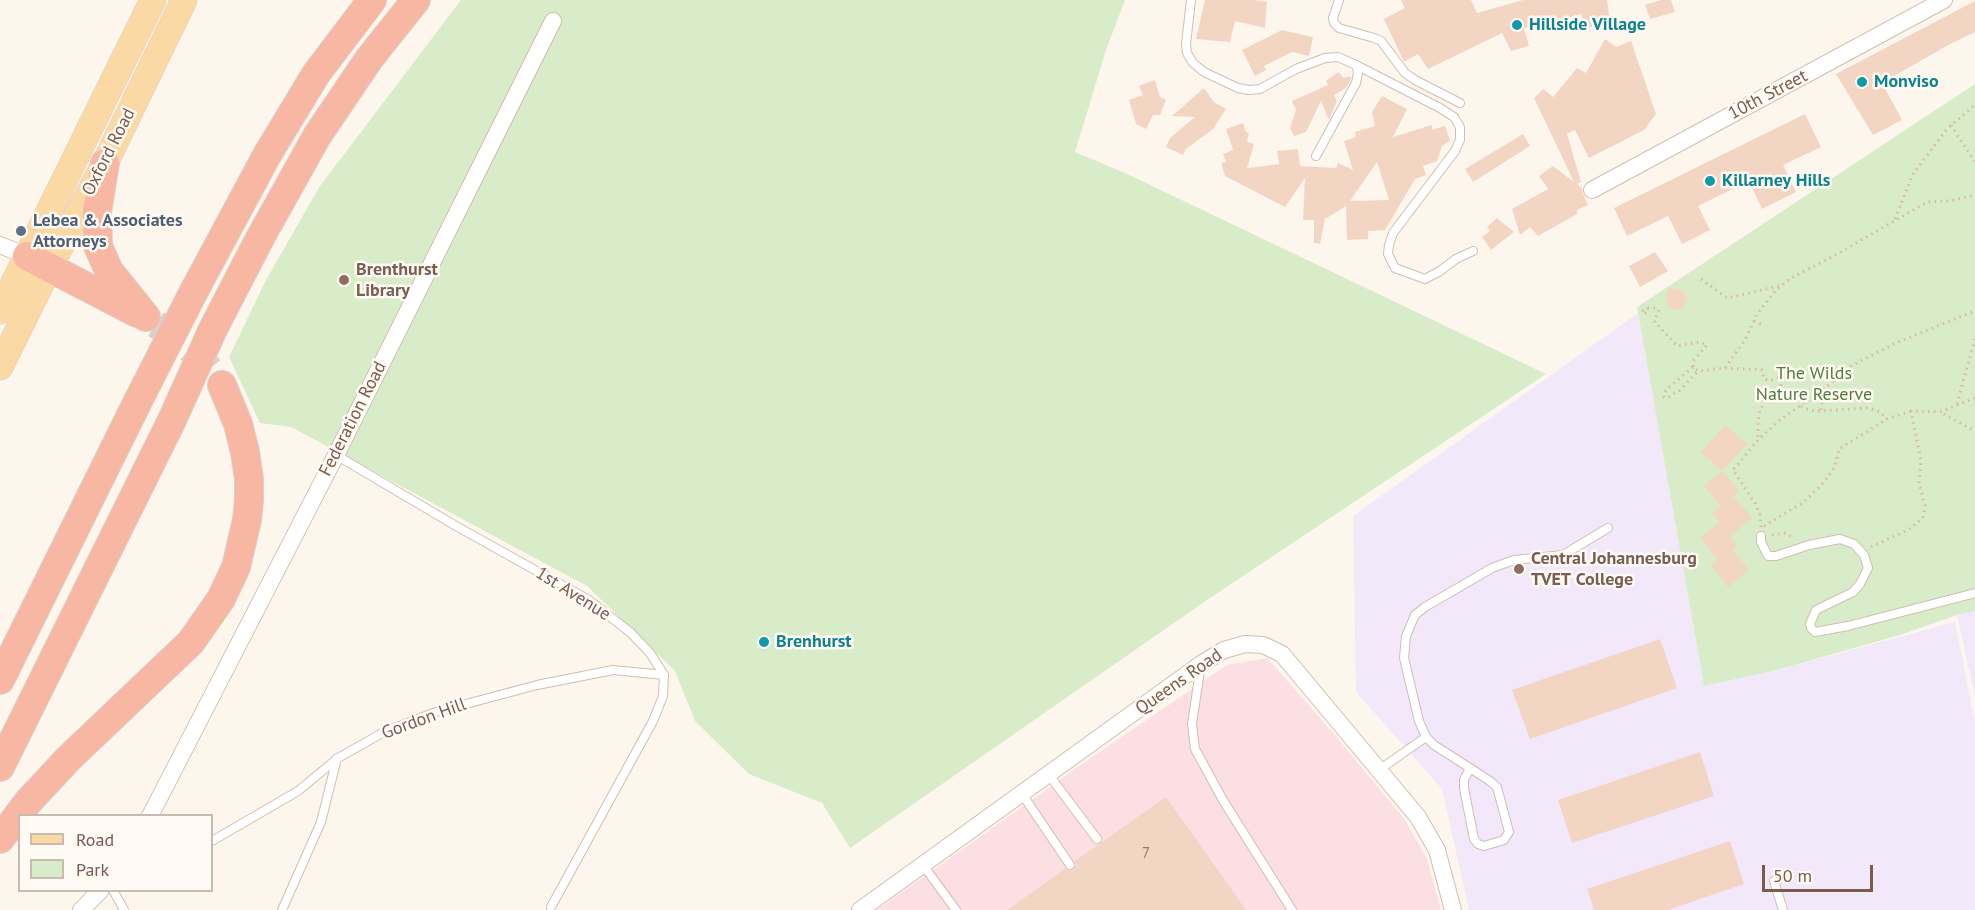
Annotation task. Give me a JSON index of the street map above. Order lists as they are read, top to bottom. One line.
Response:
{"streets":{"main road":["Oxford Road"],"street":["10th Street","Federation Road","Queens Road"],"lane":["1st Avenue","Gordon Hill"]},"crossings":[["Federation Road","1st Avenue"],["1st Avenue","Gordon Hill"]],"parks":["The Wilds Nature Reserve"],"places":["Hillside Village","Monviso","Killarney Hills","Lebea & Associates Attorneys","Brenthurst Library","Central Johannesburg TVET College","Brenhurst"],"house_numbers":["7"],"legend":["Road","Park"],"scale_bar":"50 m"}
